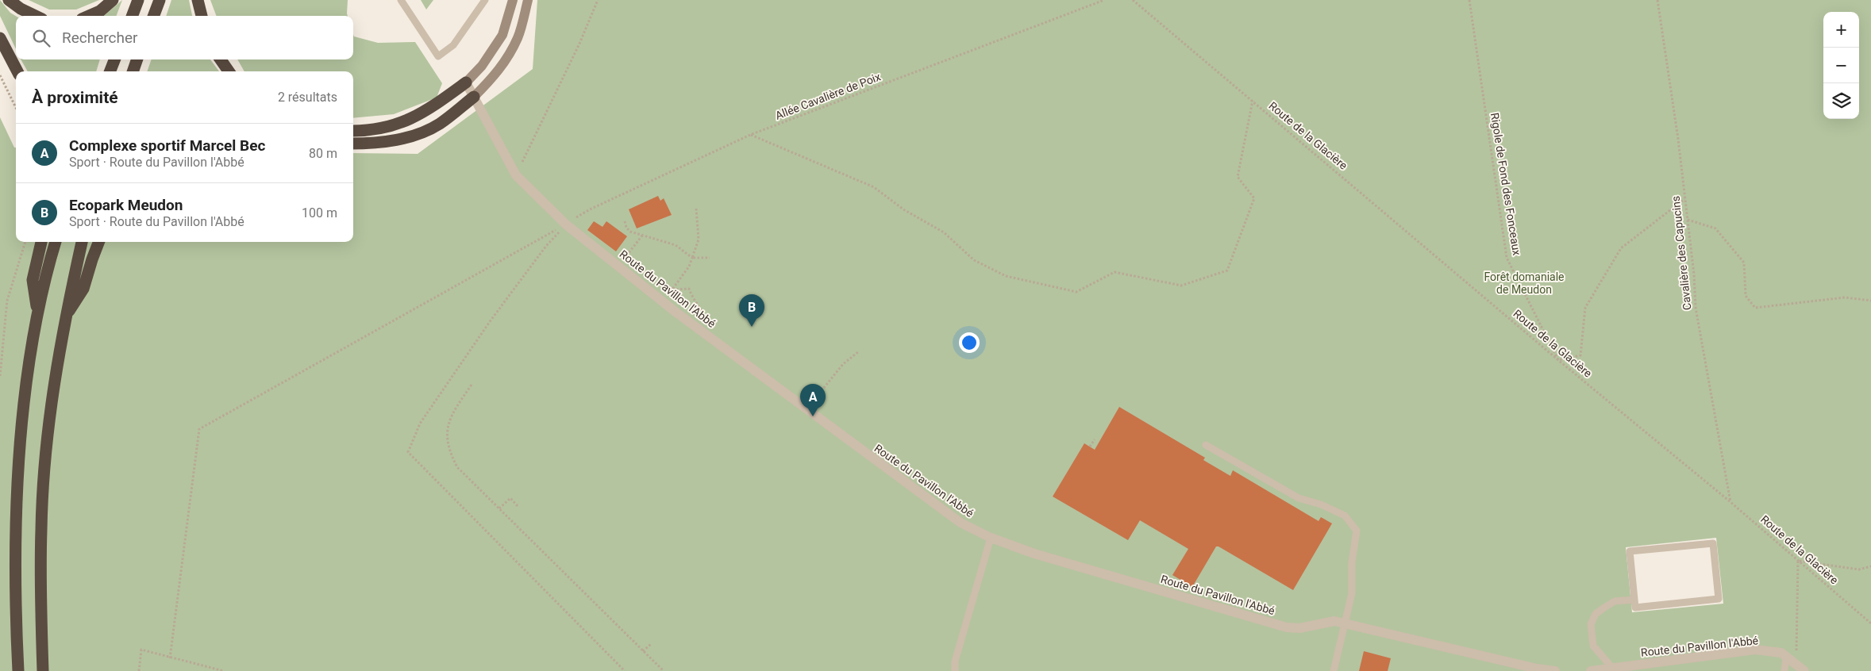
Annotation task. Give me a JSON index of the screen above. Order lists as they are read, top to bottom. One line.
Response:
{"streets":{"street":["Route du Pavillon l'Abbé"],"path":["Allée Cavalière de Poix","Route de la Glacière","Rigole de Fond des Fonceaux","Cavalière des Capucins"]},"crossings":[["Allée Cavalière de Poix","Route du Pavillon l'Abbé"],["Route de la Glacière","Rigole de Fond des Fonceaux"],["Route de la Glacière","Cavalière des Capucins"]],"parks":["Forêt domaniale de Meudon"],"page":{"map_buttons":["+","−"],"search":"Rechercher","heading":["À proximité","2 résultats"],"list":[{"mark":"A","name":"Complexe sportif Marcel Bec","note":"Sport · Route du Pavillon l'Abbé","value":"80 m"},{"mark":"B","name":"Ecopark Meudon","note":"Sport · Route du Pavillon l'Abbé","value":"100 m"}],"pins":["B","A"]}}
